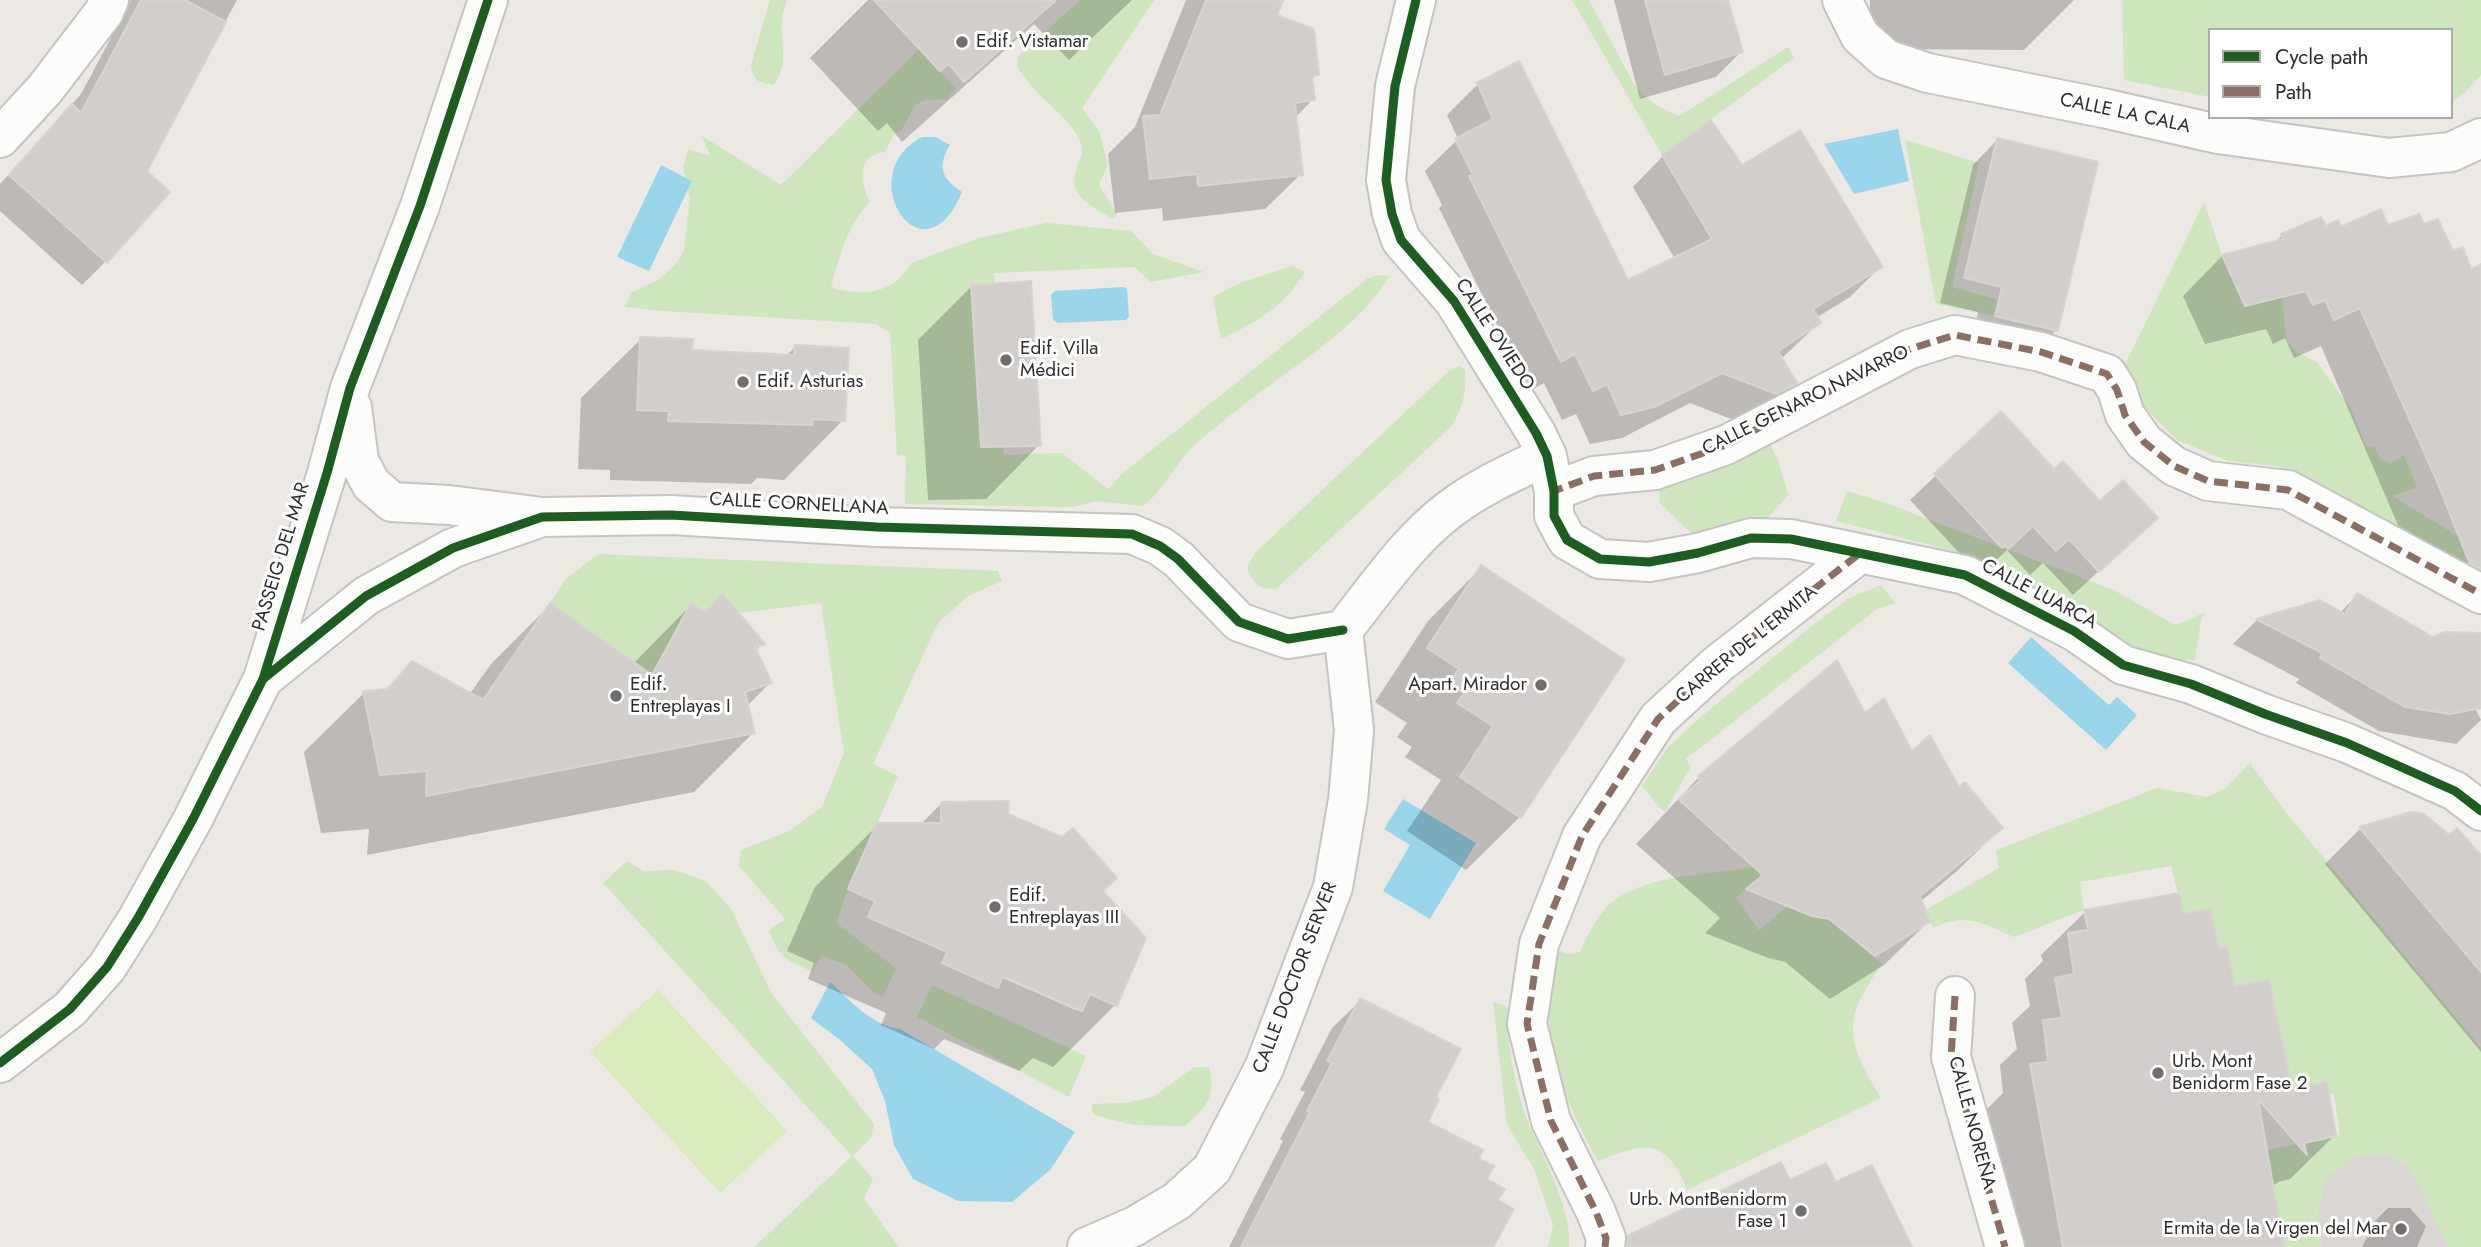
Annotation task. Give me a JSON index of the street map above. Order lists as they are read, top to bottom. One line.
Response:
{"streets":{"street":["CALLE LA CALA","CALLE OVIEDO","CALLE GENARO NAVARRO","CALLE CORNELLANA","PASSEIG DEL MAR","CALLE LUARCA","CARRER DE L'ERMITA","CALLE DOCTOR SERVER","CALLE NOREÑA"]},"crossings":[["CALLE OVIEDO","CALLE GENARO NAVARRO"],["CALLE OVIEDO","CALLE LUARCA"],["CALLE GENARO NAVARRO","CALLE CORNELLANA"],["CALLE GENARO NAVARRO","CALLE LUARCA"],["CALLE GENARO NAVARRO","CALLE DOCTOR SERVER"],["CALLE CORNELLANA","PASSEIG DEL MAR"],["CALLE CORNELLANA","CALLE DOCTOR SERVER"],["CALLE LUARCA","CARRER DE L'ERMITA"]],"places":["Edif. Vistamar","Edif. Villa Médici","Edif. Asturias","Apart. Mirador","Edif. Entreplayas I","Edif. Entreplayas III","Urb. Mont Benidorm Fase 2","Urb. MontBenidorm Fase 1","Ermita de la Virgen del Mar"],"legend":["Cycle path","Path"]}
